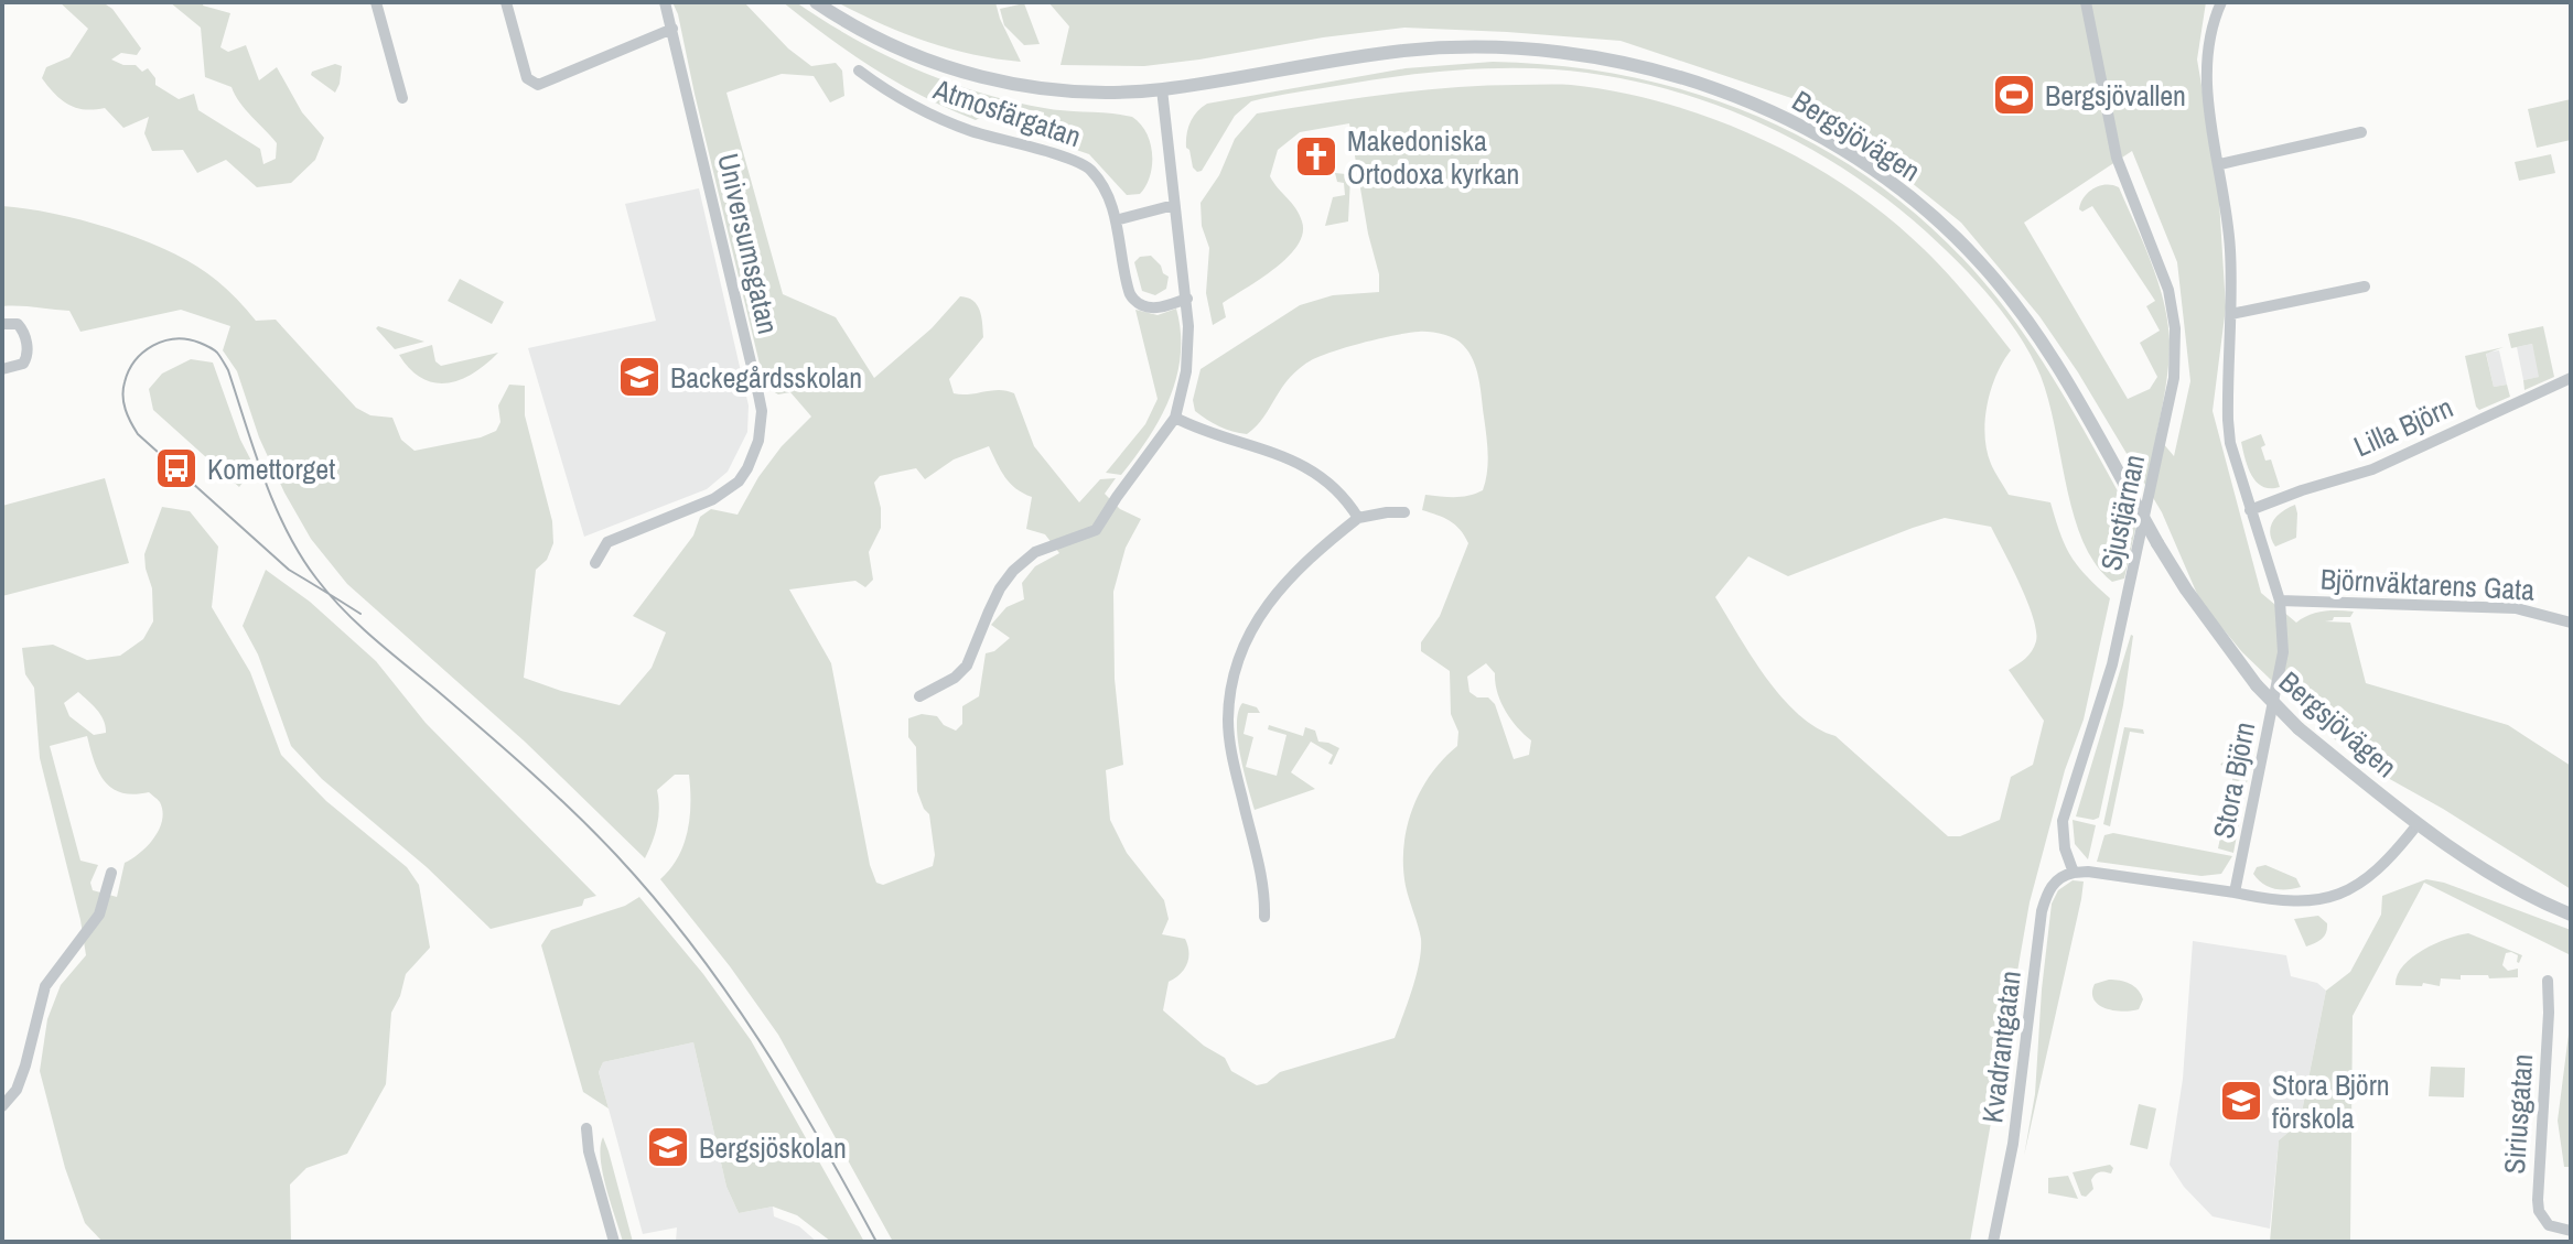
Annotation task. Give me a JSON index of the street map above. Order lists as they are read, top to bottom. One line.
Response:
{"streets":{"street":["Atmosfärgatan","Bergsjövägen","Universumsgatan","Lilla Björn","Sjustjärnan","Björnväktarens Gata","Stora Björn","Kvadrantgatan","Siriusgatan"]},"crossings":[["Lilla Björn","Stora Björn"],["Sjustjärnan","Kvadrantgatan"],["Björnväktarens Gata","Stora Björn"]],"places":{"sports":["Bergsjövallen"],"church":["Makedoniska Ortodoxa kyrkan"],"school or university":["Backegårdsskolan","Stora Björn förskola","Bergsjöskolan"],"bus stop":["Komettorget"]}}
